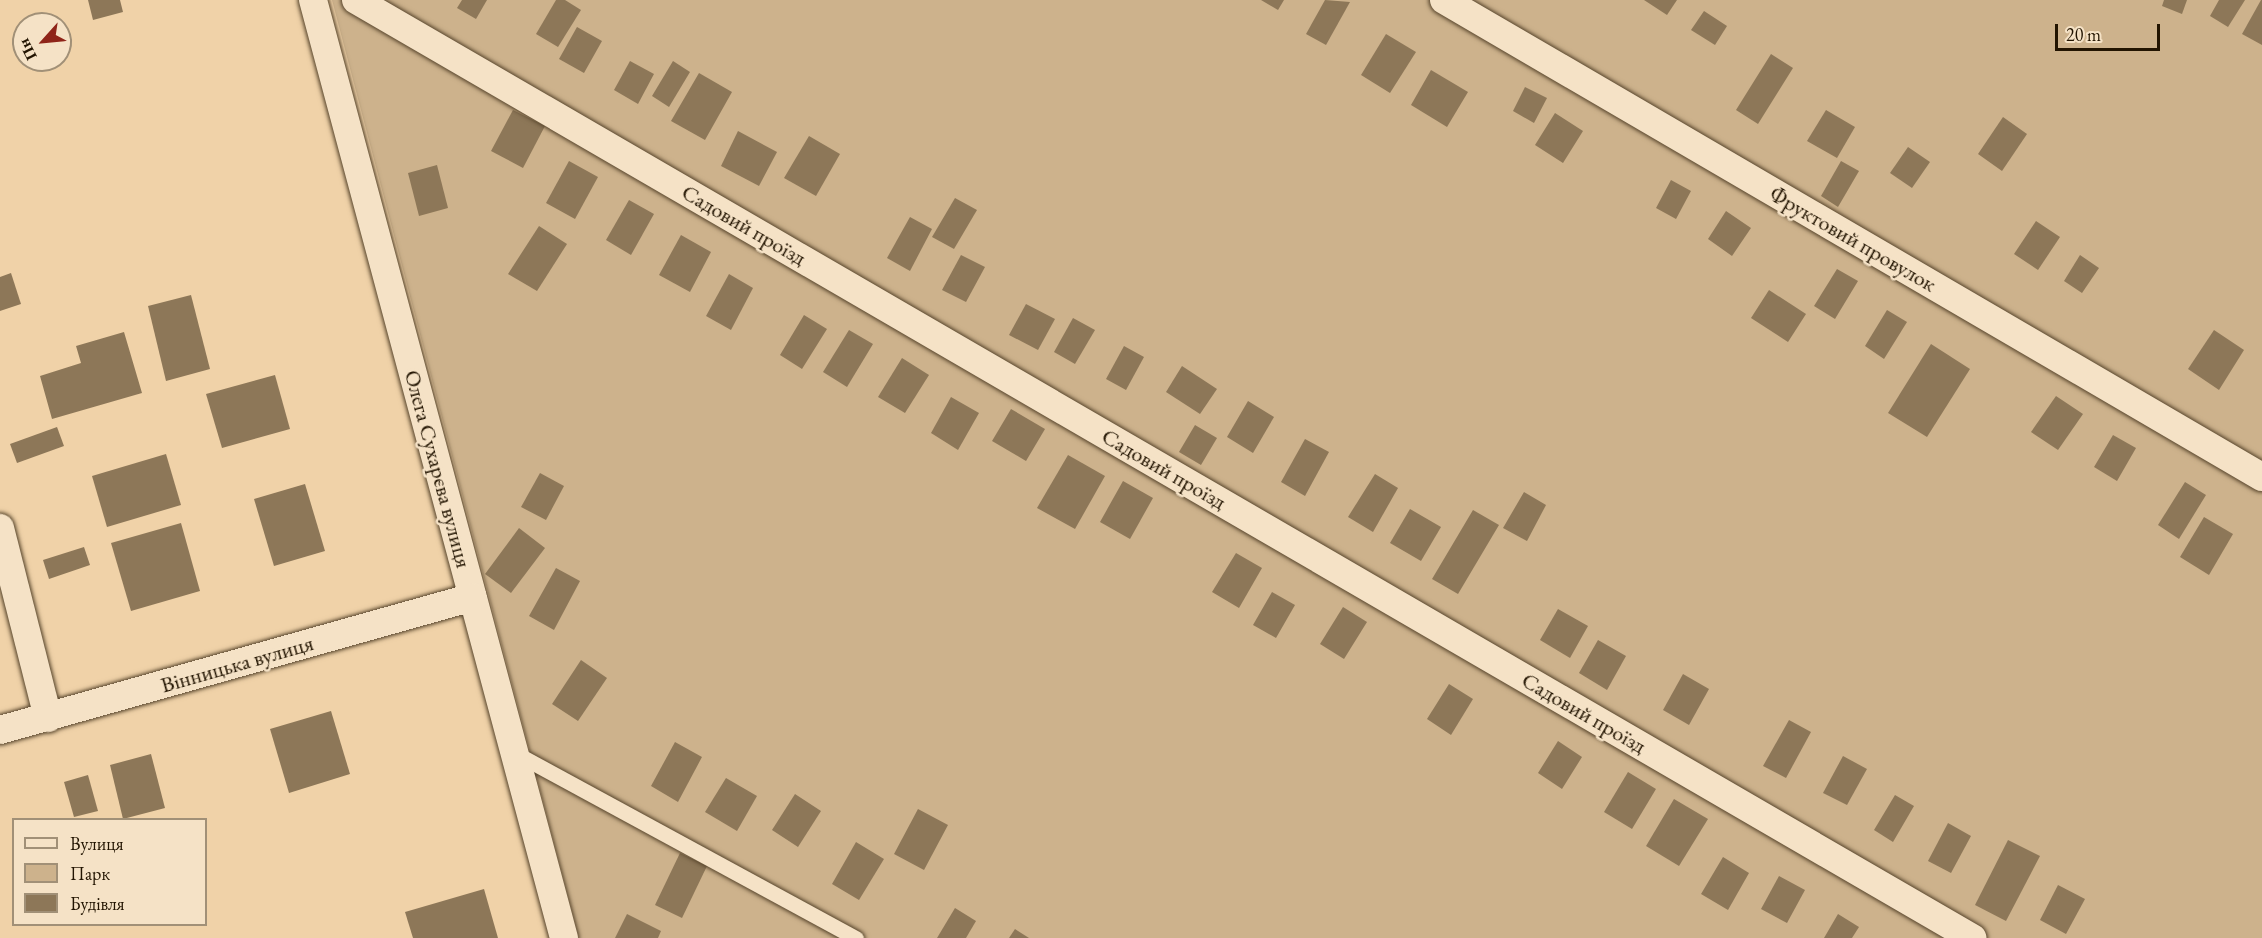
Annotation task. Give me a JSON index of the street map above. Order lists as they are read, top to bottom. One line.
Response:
{"streets":{"street":["Садовий проїзд","Фруктовий провулок","Олега Сухарєва вулиця","Вінницька вулиця"]},"crossings":[["Олега Сухарєва вулиця","Вінницька вулиця"]],"legend":["Вулиця","Парк","Будівля"],"scale_bar":"20 m","north":"bottom left"}
